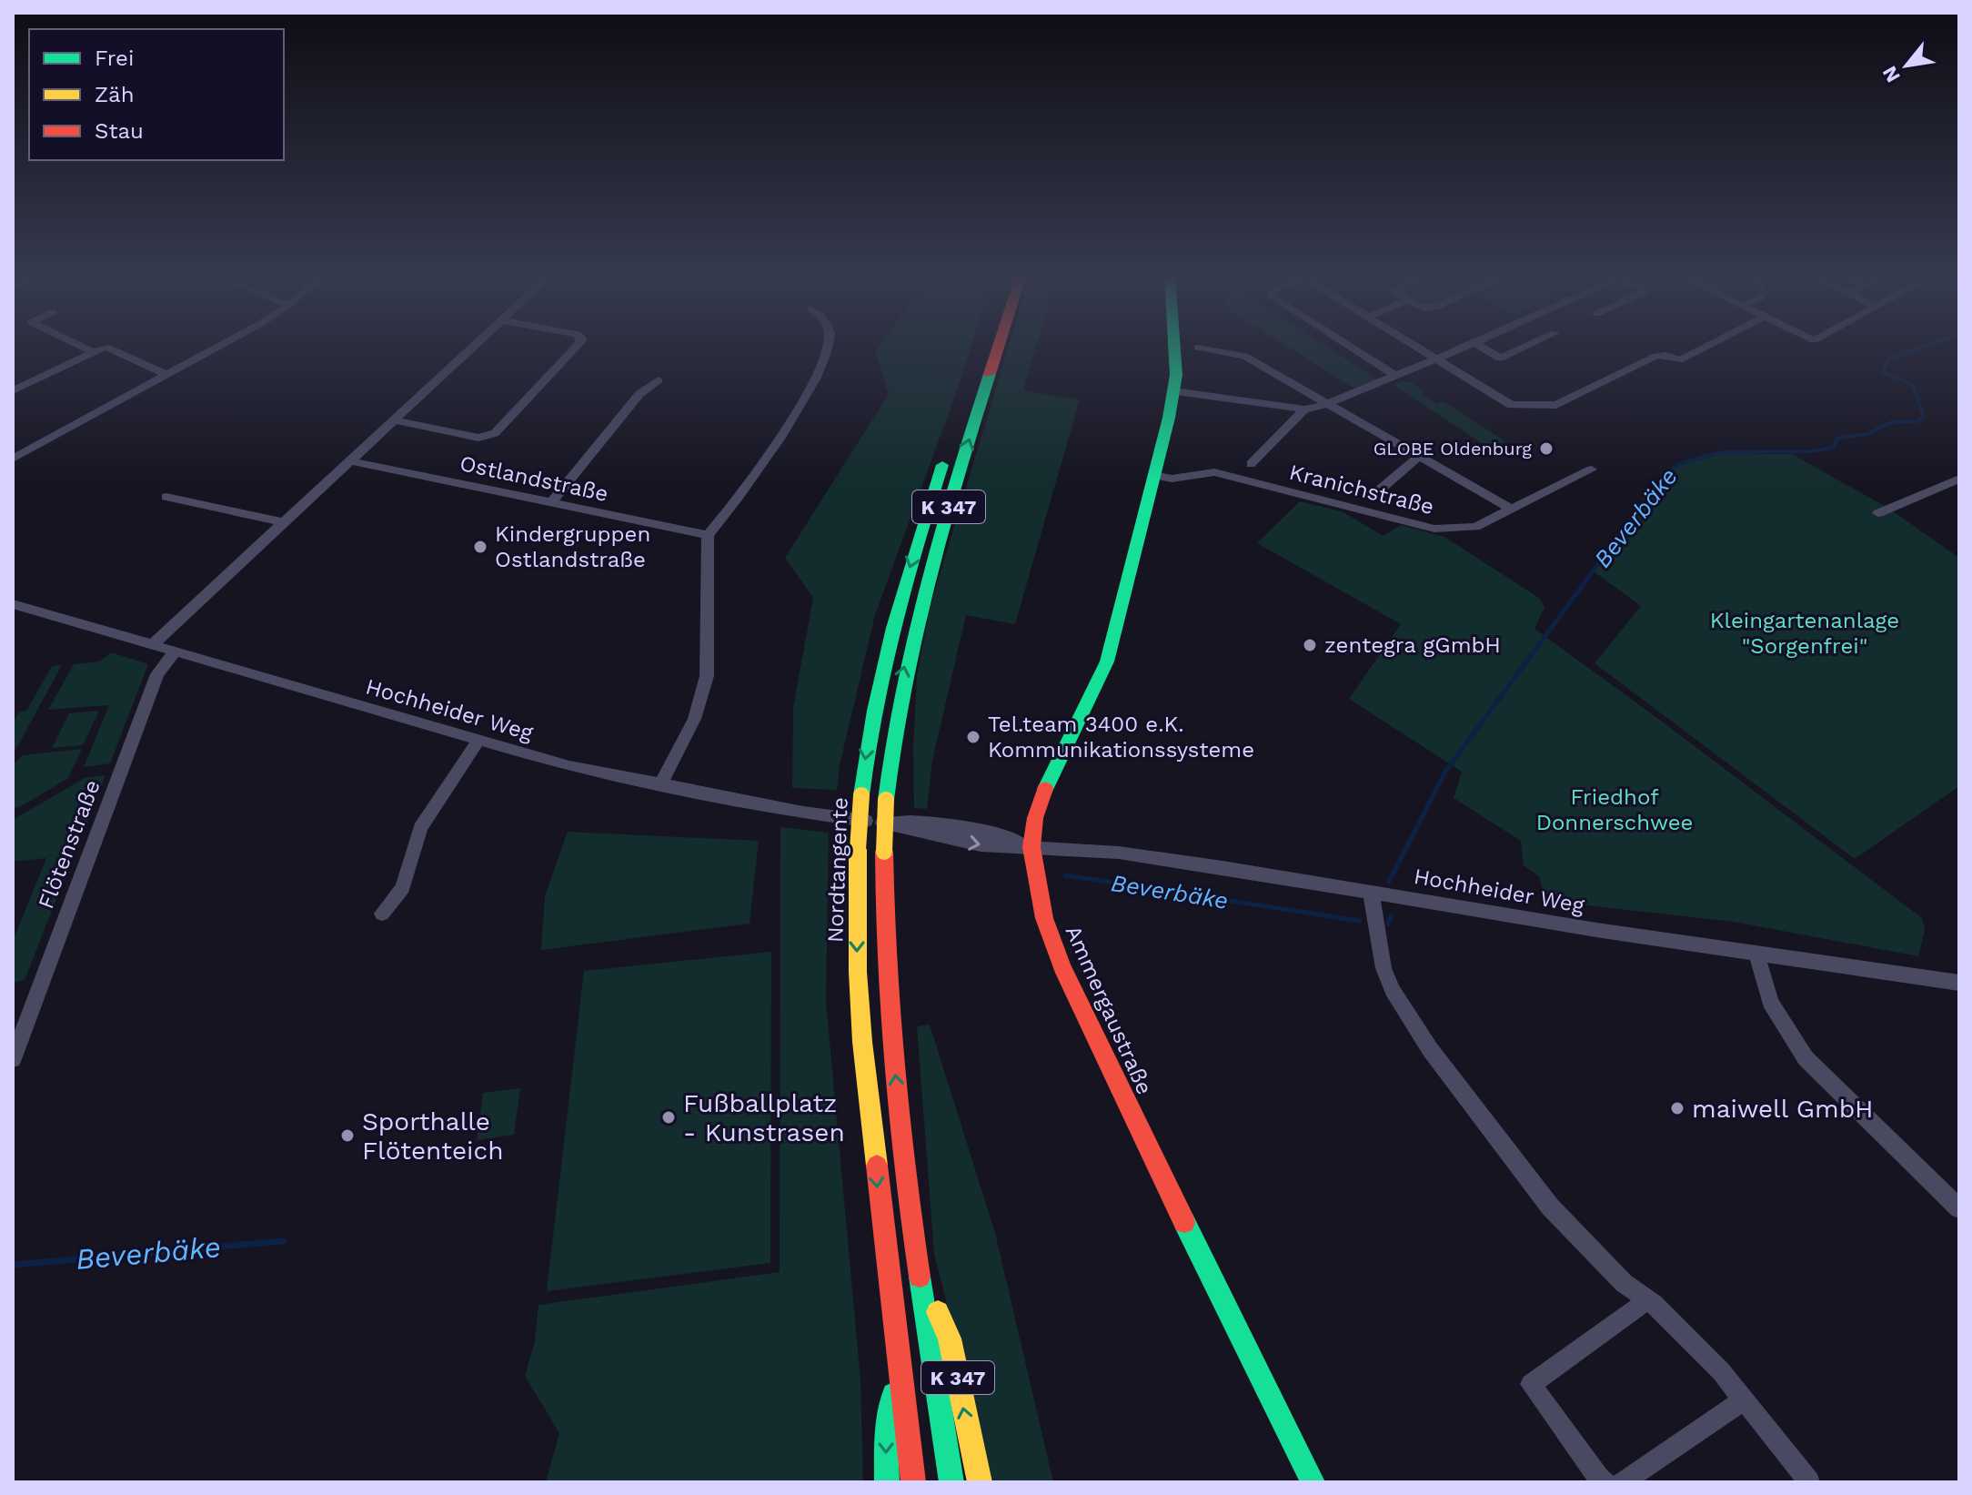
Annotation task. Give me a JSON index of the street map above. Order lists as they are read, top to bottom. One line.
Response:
{"streets":{"main road":["K 347","Nordtangente","Ammergaustraße"],"street":["Ostlandstraße","Kranichstraße","Hochheider Weg","Flötenstraße"]},"crossings":[["Kranichstraße","Ammergaustraße"],["K 347","Nordtangente"],["Hochheider Weg","Flötenstraße"],["Hochheider Weg","Ammergaustraße"]],"water":["Beverbäke"],"parks":["Kleingartenanlage \"Sorgenfrei\"","Friedhof Donnerschwee"],"places":["GLOBE Oldenburg","Kindergruppen Ostlandstraße","zentegra gGmbH","Tel.team 3400 e.K. Kommunikationssysteme","maiwell GmbH","Fußballplatz - Kunstrasen","Sporthalle Flötenteich"],"legend":["Frei","Zäh","Stau"],"north":"bottom left"}
